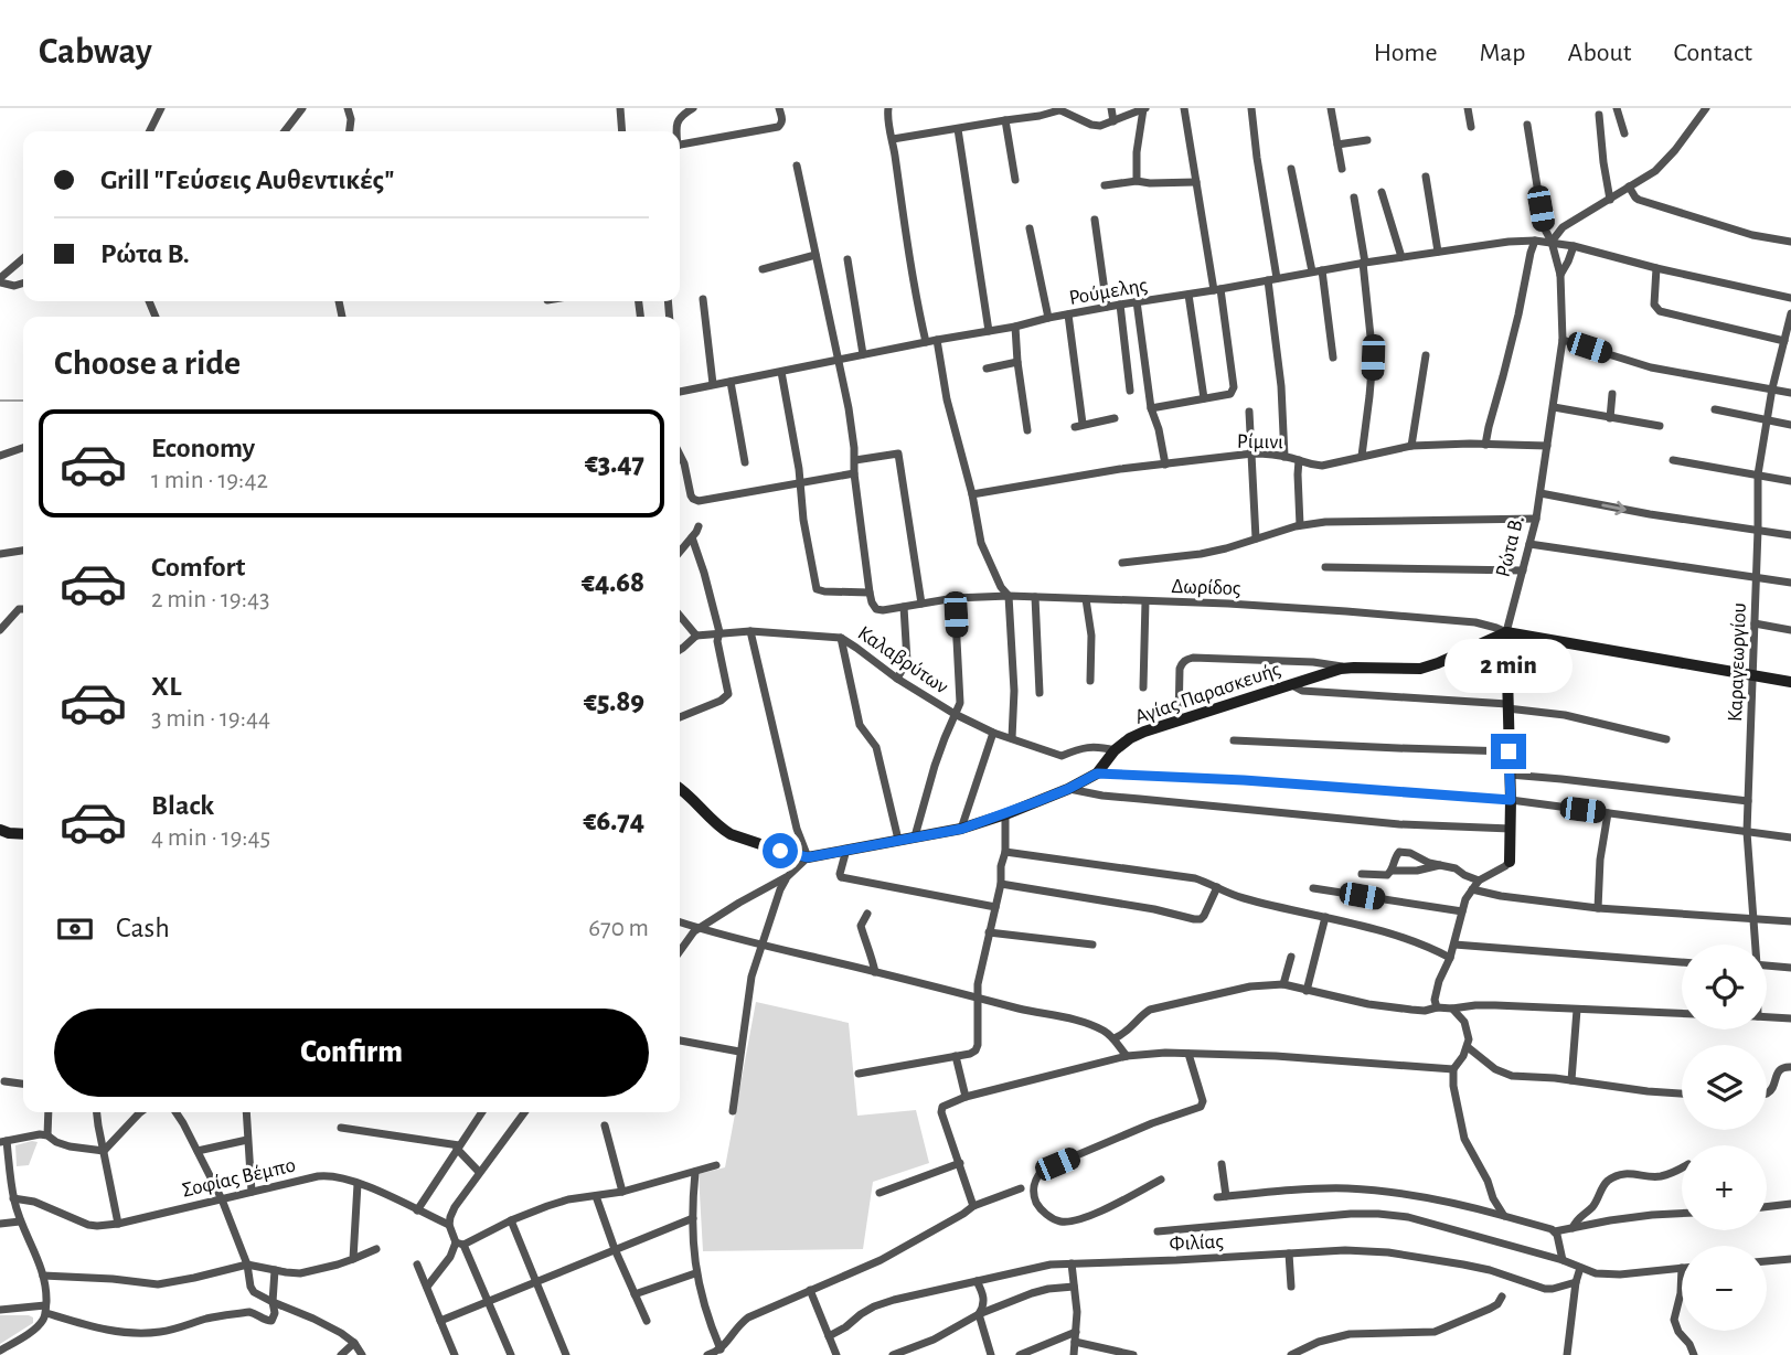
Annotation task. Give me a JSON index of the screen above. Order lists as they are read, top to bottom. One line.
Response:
{"streets":{"street":["Ρούμελης","Ρίμινι","Ρώτα Β.","Δωρίδος","Καλαβρύτων","Καραγεωργίου","Αγίας Παρασκευής","Σοφίας Βέμπο","Φιλίας"]},"crossings":[["Ρούμελης","Ρώτα Β."],["Ρίμινι","Ρώτα Β."],["Ρώτα Β.","Δωρίδος"],["Ρώτα Β.","Αγίας Παρασκευής"],["Δωρίδος","Αγίας Παρασκευής"],["Καλαβρύτων","Αγίας Παρασκευής"]],"page":{"header":"Cabway","nav":["Home","Map","About","Contact"],"banner":["Grill \"Γεύσεις Αυθεντικές\"","Ρώτα Β."],"heading":"Choose a ride","list":[{"name":"Economy","note":"1 min · 19:42","value":"€3.47"},{"name":"Comfort","note":"2 min · 19:43","value":"€4.68"},{"name":"XL","note":"3 min · 19:44","value":"€5.89"},{"name":"Black","note":"4 min · 19:45","value":"€6.74"}],"bubble":"2 min","pay":["Cash","670 m"],"map_buttons":["+","−"],"buttons":"Confirm"}}
